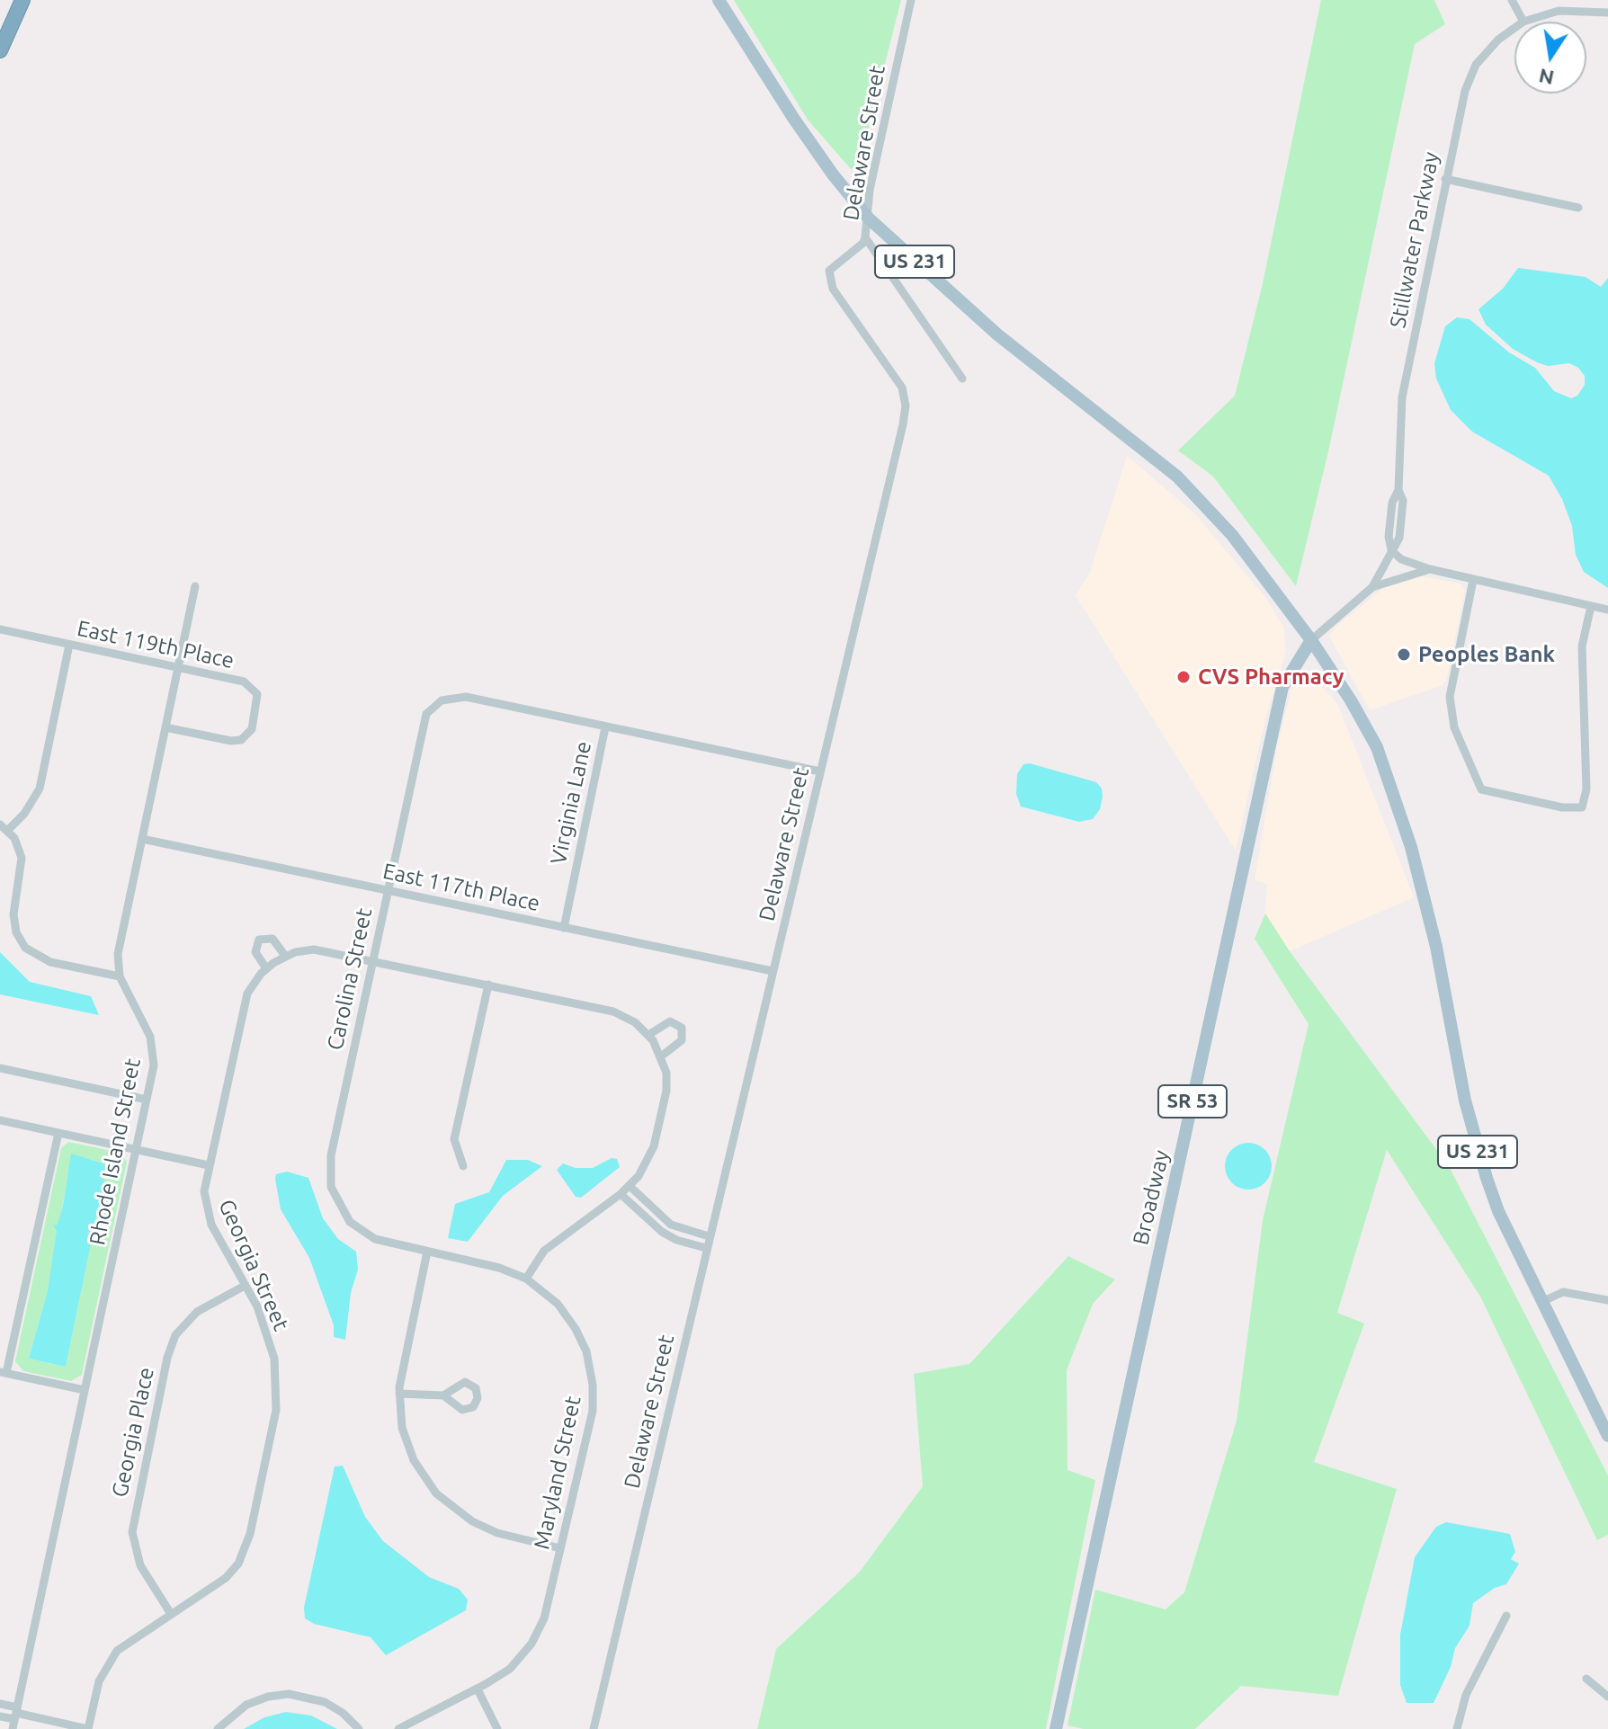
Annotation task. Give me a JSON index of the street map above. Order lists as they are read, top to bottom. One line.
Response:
{"streets":{"main road":["US 231","SR 53","Broadway"],"street":["Delaware Street","Stillwater Parkway","East 119th Place","Virginia Lane","East 117th Place","Carolina Street","Rhode Island Street","Georgia Street","Georgia Place","Maryland Street"]},"crossings":[["Delaware Street","US 231"],["Delaware Street","East 117th Place"],["Stillwater Parkway","US 231"],["Stillwater Parkway","Broadway"],["US 231","Broadway"],["East 119th Place","Rhode Island Street"],["Virginia Lane","East 117th Place"],["Virginia Lane","Carolina Street"],["East 117th Place","Carolina Street"],["East 117th Place","Rhode Island Street"],["Carolina Street","Georgia Street"],["Carolina Street","Maryland Street"],["Georgia Street","Georgia Place"]],"places":["Peoples Bank","CVS Pharmacy"],"north":"bottom"}
